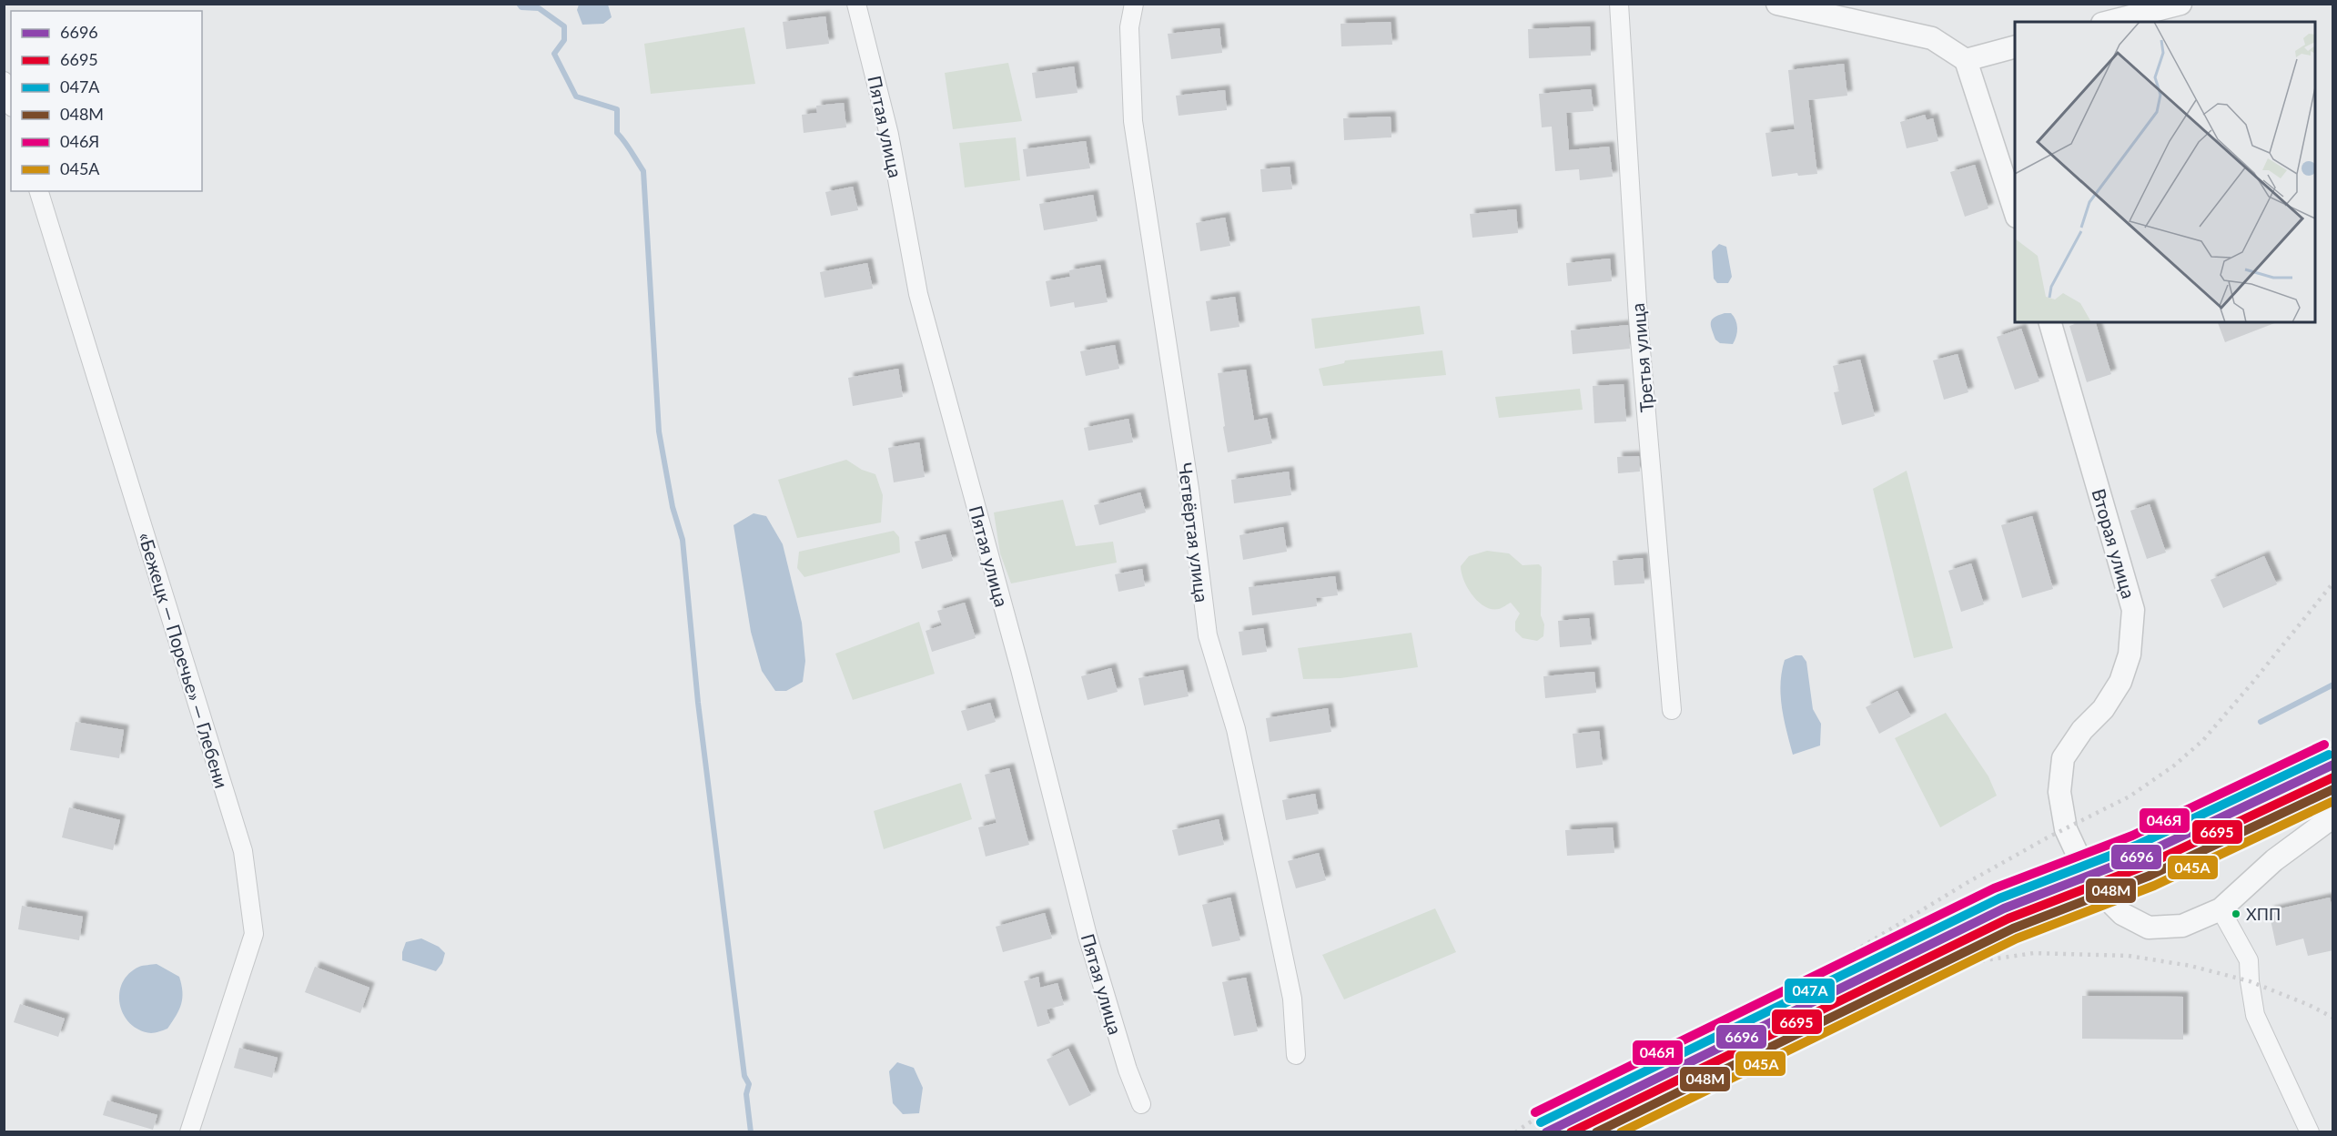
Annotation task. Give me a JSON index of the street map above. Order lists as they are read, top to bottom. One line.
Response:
{"streets":{"street":["Пятая улица","Третья улица","Четвёртая улица","Вторая улица","«Бежецк — Поречье» — Глебени"]},"places":["ХПП"],"lines":["transit line 046Я","transit line 047А","transit line 6696","transit line 6695","transit line 048М","transit line 045А"],"legend":["6696","6695","047А","048М","046Я","045А"]}
